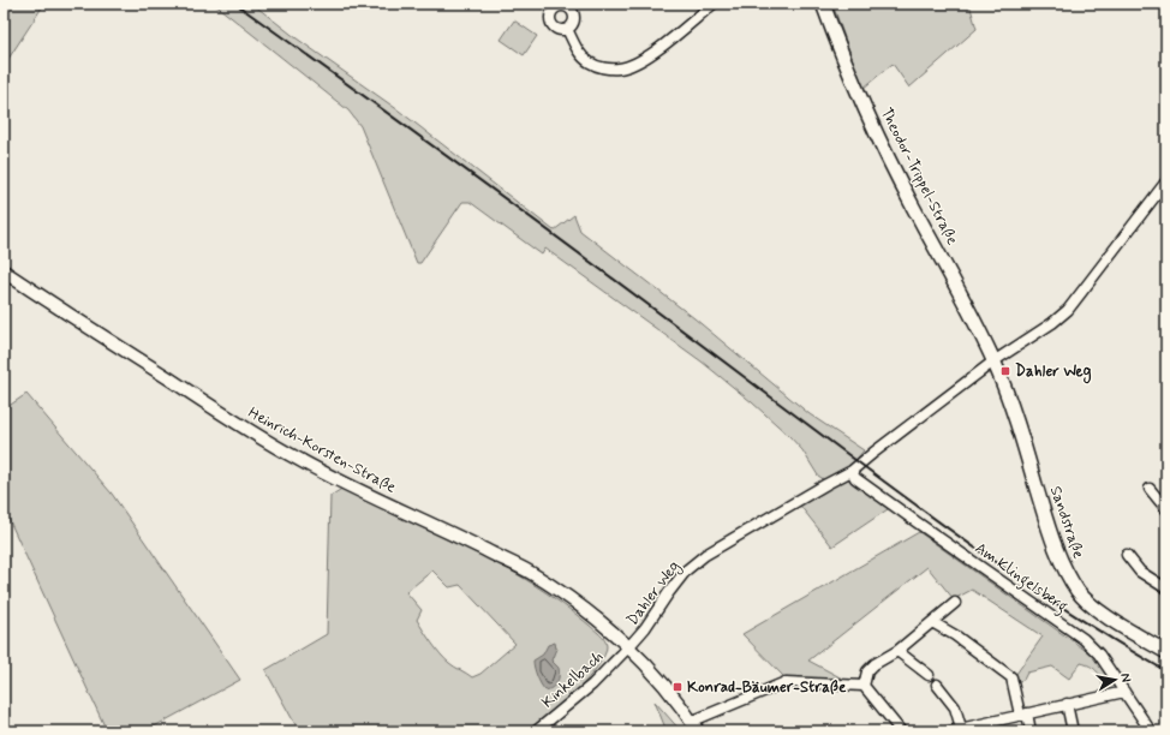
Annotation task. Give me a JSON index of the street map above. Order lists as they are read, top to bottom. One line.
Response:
{"streets":{"main road":["Theodor-Trippel-Straße","Sandstraße"],"street":["Heinrich-Korsten-Straße","Am Klingelsberg","Dahler Weg","Kinkelbach"]},"crossings":[["Theodor-Trippel-Straße","Sandstraße"],["Theodor-Trippel-Straße","Dahler Weg"],["Heinrich-Korsten-Straße","Dahler Weg"],["Heinrich-Korsten-Straße","Kinkelbach"],["Sandstraße","Dahler Weg"],["Am Klingelsberg","Dahler Weg"],["Dahler Weg","Kinkelbach"]],"places":{"transit":["Dahler Weg","Konrad-Bäumer-Straße"]},"north":"right"}
